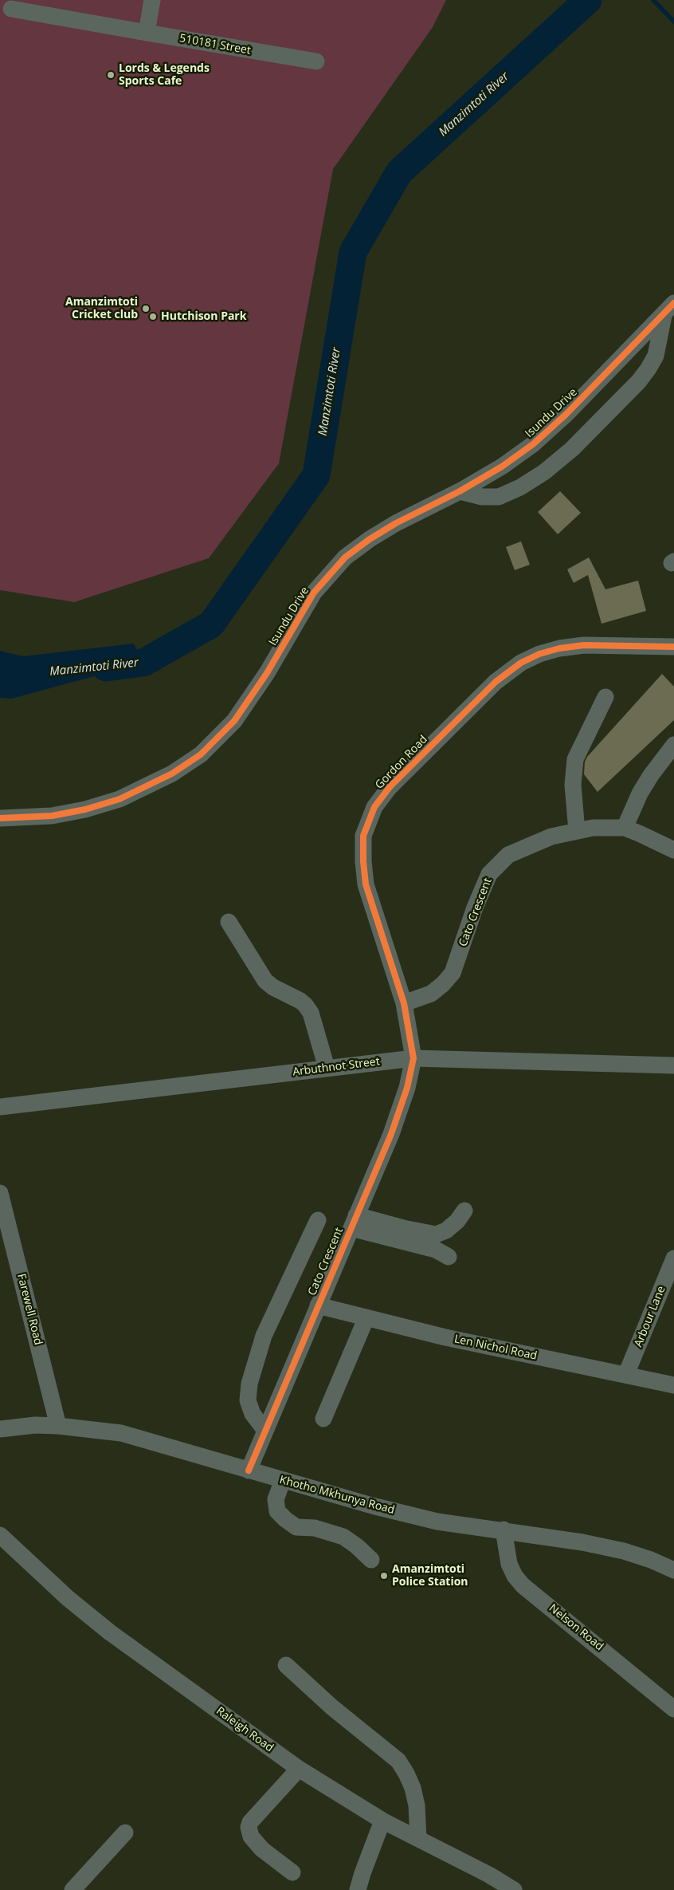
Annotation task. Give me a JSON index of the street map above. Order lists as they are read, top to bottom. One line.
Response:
{"streets":{"street":["510181 Street","Isundu Drive","Gordon Road","Cato Crescent","Arbuthnot Street","Farewell Road","Arbour Lane","Len Nichol Road","Khotho Mkhunya Road","Nelson Road","Raleigh Road"]},"crossings":[["Gordon Road","Cato Crescent"],["Gordon Road","Arbuthnot Street"],["Cato Crescent","Arbuthnot Street"],["Cato Crescent","Len Nichol Road"],["Cato Crescent","Khotho Mkhunya Road"],["Farewell Road","Khotho Mkhunya Road"],["Arbour Lane","Len Nichol Road"],["Khotho Mkhunya Road","Nelson Road"]],"water":["Manzimtoti River"],"places":["Lords & Legends Sports Cafe","Amanzimtoti Cricket club","Hutchison Park","Amanzimtoti Police Station"]}
